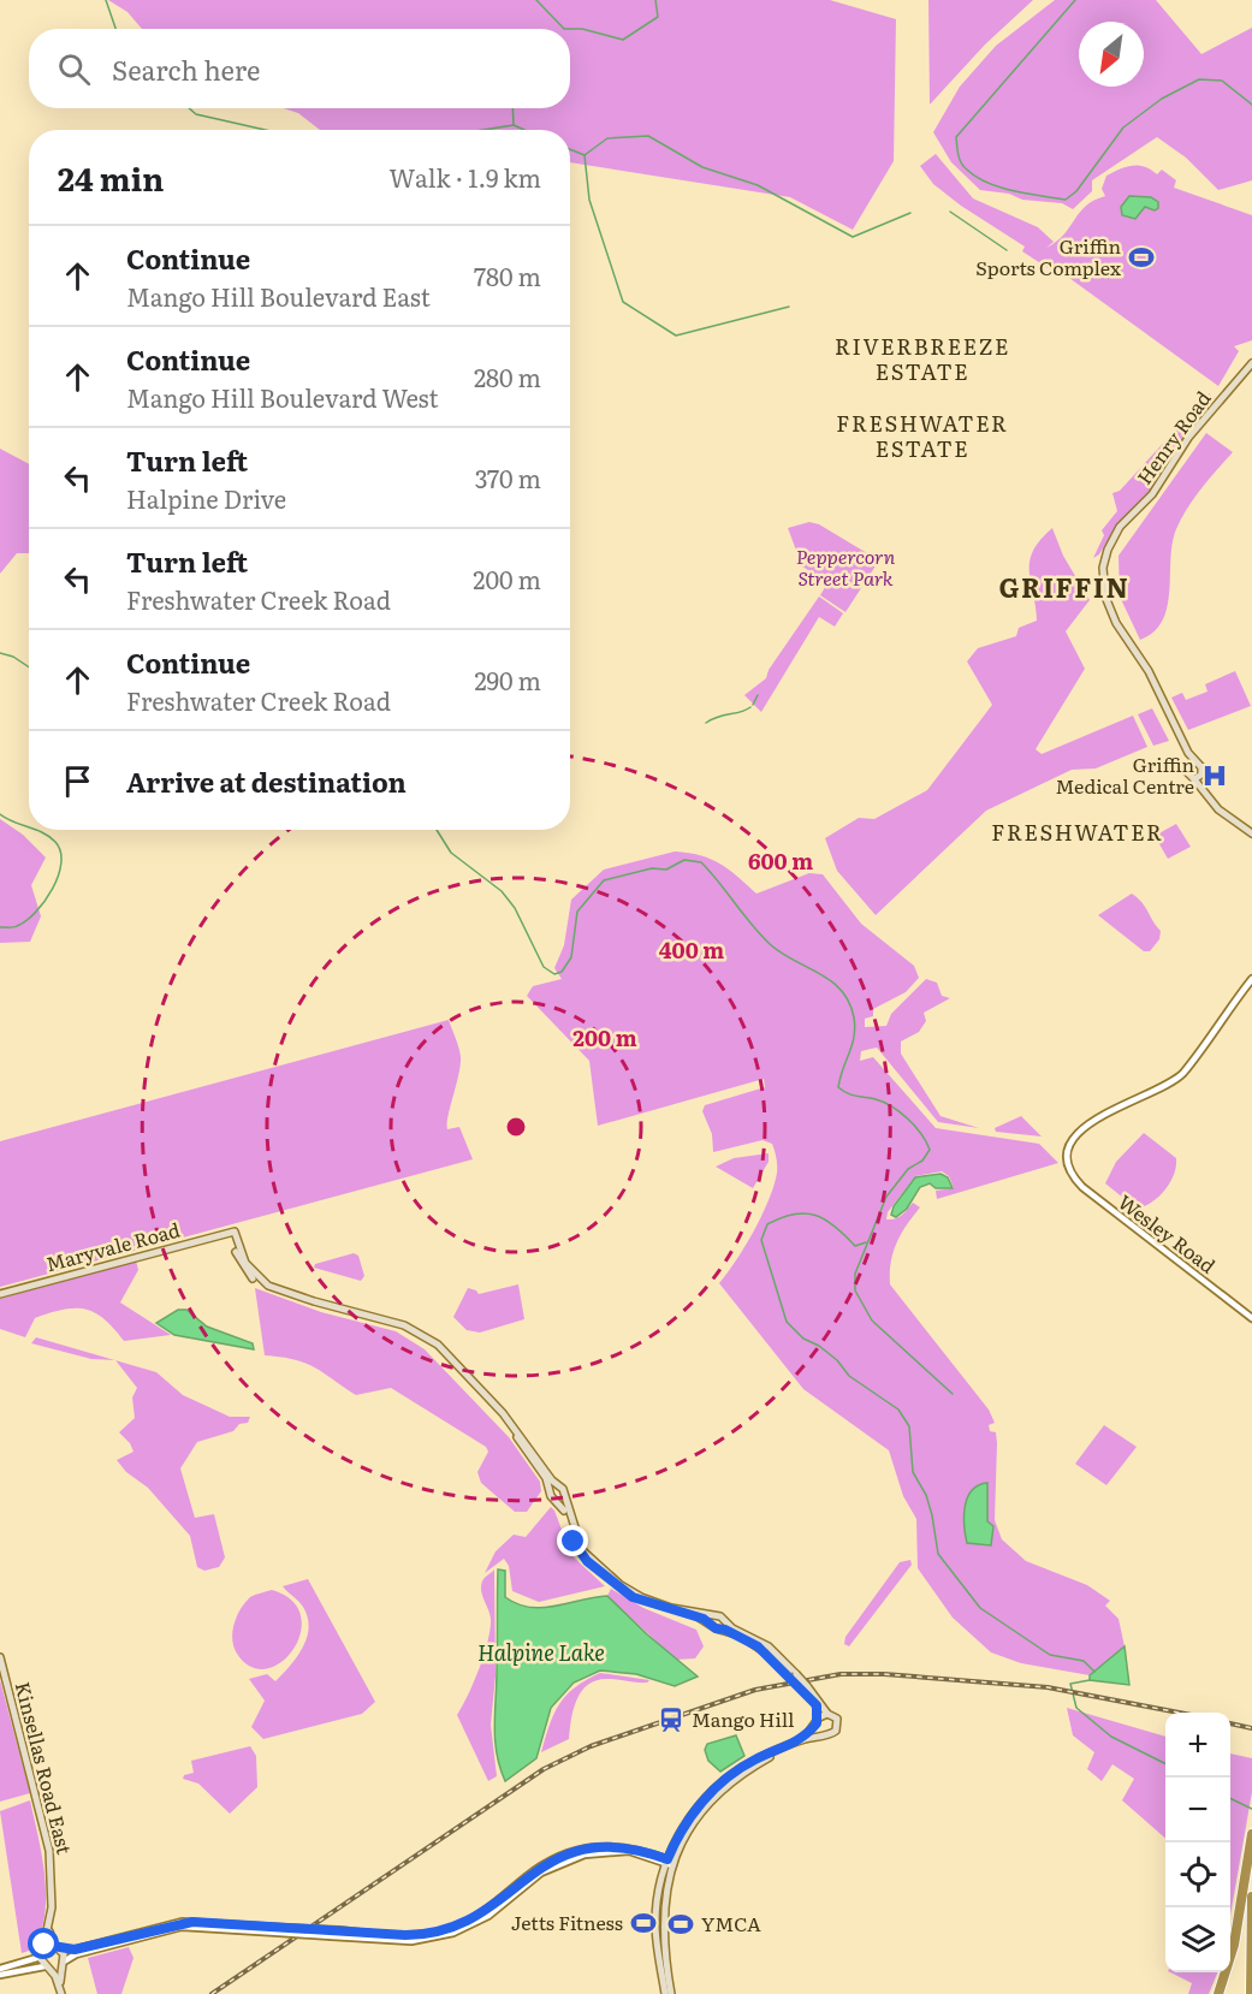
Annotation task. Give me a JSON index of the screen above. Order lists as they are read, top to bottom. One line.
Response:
{"streets":{"main road":["Henry Road","Maryvale Road","Kinsellas Road East"],"street":["Wesley Road"]},"districts":["RIVERBREEZE ESTATE","FRESHWATER ESTATE","GRIFFIN","FRESHWATER"],"water":["Halpine Lake"],"parks":["Peppercorn Street Park"],"places":{"sports":["Griffin Sports Complex","Jetts Fitness","YMCA"],"hospital":["Griffin Medical Centre"],"station":["Mango Hill"]},"north":"bottom left","page":{"search":"Search here","heading":["24 min","Walk · 1.9 km"],"list":[["Continue","Mango Hill Boulevard East","780 m"],["Continue","Mango Hill Boulevard West","280 m"],["Turn left","Halpine Drive","370 m"],["Turn left","Freshwater Creek Road","200 m"],["Continue","Freshwater Creek Road","290 m"],"Arrive at destination"],"map_buttons":["+","−"]},"rings":["600 m","400 m","200 m"]}
